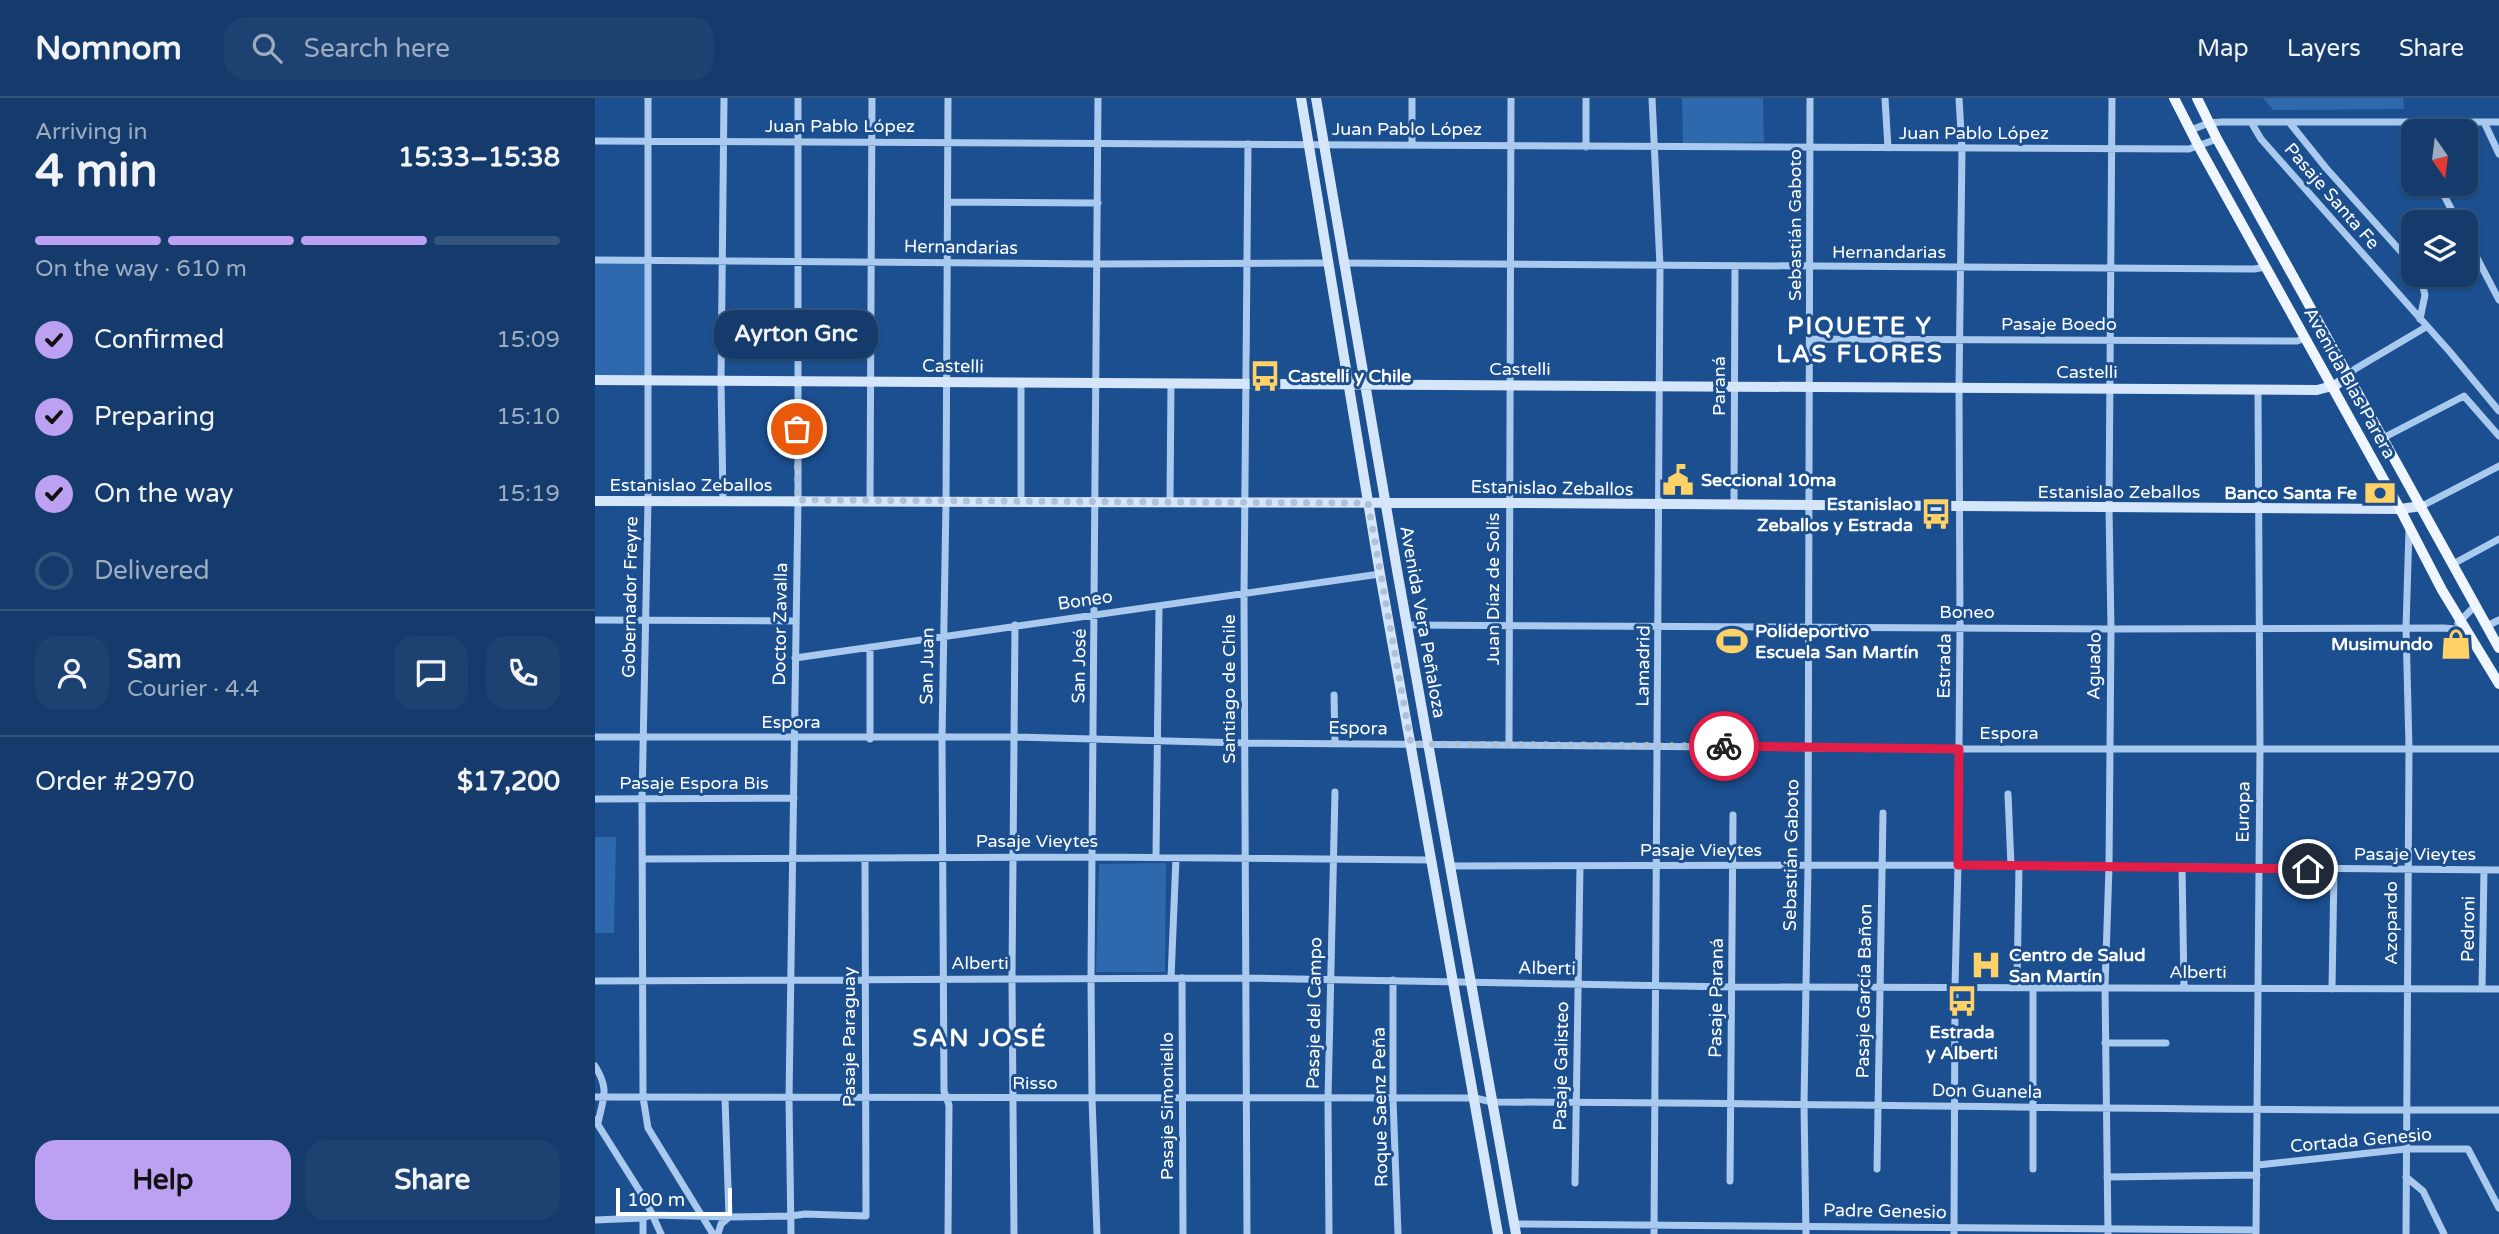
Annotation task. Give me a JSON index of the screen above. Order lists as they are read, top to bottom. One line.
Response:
{"streets":{"main road":["Castelli","Avenida Blas Parera","Estanislao Zeballos","Avenida Vera Peñaloza"],"street":["Juan Pablo López","Pasaje Santa Fe","Sebastián Gaboto","Hernandarias","Pasaje Boedo","Paraná","Juan Díaz de Solís","Gobernador Freyre","Boneo","Doctor Zavalla","San Juan","San José","Lamadrid","Estrada","Aguado","Santiago de Chile","Espora","Pasaje Espora Bis","Europa","Pasaje Vieytes","Azopardo","Pedroni","Alberti","Pasaje García Bañon","Pasaje Paraná","Pasaje del Campo","Pasaje Paraguay","Pasaje Galisteo","Risso","Don Guanela","Pasaje Simoniello","Roque Saenz Peña","Cortada Genesio","Padre Genesio"]},"crossings":[["Juan Pablo López","Sebastián Gaboto"],["Juan Pablo López","Avenida Blas Parera"],["Juan Pablo López","Juan Díaz de Solís"],["Juan Pablo López","Gobernador Freyre"],["Juan Pablo López","Avenida Vera Peñaloza"],["Juan Pablo López","Doctor Zavalla"],["Juan Pablo López","San Juan"],["Juan Pablo López","San José"],["Juan Pablo López","Lamadrid"],["Juan Pablo López","Estrada"],["Juan Pablo López","Aguado"],["Juan Pablo López","Santiago de Chile"],["Pasaje Santa Fe","Castelli"],["Sebastián Gaboto","Hernandarias"],["Sebastián Gaboto","Pasaje Boedo"],["Sebastián Gaboto","Castelli"],["Sebastián Gaboto","Estanislao Zeballos"],["Sebastián Gaboto","Boneo"],["Sebastián Gaboto","Espora"],["Sebastián Gaboto","Pasaje Vieytes"],["Sebastián Gaboto","Alberti"],["Sebastián Gaboto","Don Guanela"],["Sebastián Gaboto","Padre Genesio"],["Hernandarias","Avenida Blas Parera"],["Hernandarias","Paraná"],["Hernandarias","Juan Díaz de Solís"],["Hernandarias","Gobernador Freyre"],["Hernandarias","Avenida Vera Peñaloza"],["Hernandarias","Doctor Zavalla"],["Hernandarias","San Juan"],["Hernandarias","San José"],["Hernandarias","Lamadrid"],["Hernandarias","Estrada"],["Hernandarias","Aguado"],["Hernandarias","Santiago de Chile"],["Pasaje Boedo","Avenida Blas Parera"],["Pasaje Boedo","Estrada"],["Pasaje Boedo","Aguado"],["Castelli","Avenida Blas Parera"],["Castelli","Paraná"],["Castelli","Juan Díaz de Solís"],["Castelli","Gobernador Freyre"],["Castelli","Avenida Vera Peñaloza"],["Castelli","Doctor Zavalla"],["Castelli","San Juan"],["Castelli","San José"],["Castelli","Lamadrid"],["Castelli","Estrada"],["Castelli","Aguado"],["Castelli","Santiago de Chile"],["Castelli","Europa"],["Avenida Blas Parera","Estanislao Zeballos"],["Avenida Blas Parera","Boneo"],["Avenida Blas Parera","Azopardo"],["Paraná","Estanislao Zeballos"],["Estanislao Zeballos","Juan Díaz de Solís"],["Estanislao Zeballos","Gobernador Freyre"],["Estanislao Zeballos","Avenida Vera Peñaloza"],["Estanislao Zeballos","Doctor Zavalla"],["Estanislao Zeballos","San Juan"],["Estanislao Zeballos","San José"],["Estanislao Zeballos","Lamadrid"],["Estanislao Zeballos","Estrada"],["Estanislao Zeballos","Aguado"],["Estanislao Zeballos","Santiago de Chile"],["Estanislao Zeballos","Europa"],["Juan Díaz de Solís","Boneo"],["Juan Díaz de Solís","Espora"],["Gobernador Freyre","Espora"],["Gobernador Freyre","Pasaje Espora Bis"],["Gobernador Freyre","Pasaje Vieytes"],["Gobernador Freyre","Alberti"],["Gobernador Freyre","Risso"],["Boneo","Avenida Vera Peñaloza"],["Boneo","Doctor Zavalla"],["Boneo","San Juan"],["Boneo","San José"],["Boneo","Lamadrid"],["Boneo","Estrada"],["Boneo","Aguado"],["Boneo","Santiago de Chile"],["Boneo","Europa"],["Boneo","Azopardo"],["Avenida Vera Peñaloza","Espora"],["Avenida Vera Peñaloza","Pasaje Vieytes"],["Avenida Vera Peñaloza","Alberti"],["Avenida Vera Peñaloza","Risso"],["Avenida Vera Peñaloza","Don Guanela"],["Avenida Vera Peñaloza","Padre Genesio"],["Doctor Zavalla","Espora"],["Doctor Zavalla","Pasaje Espora Bis"],["Doctor Zavalla","Pasaje Vieytes"],["Doctor Zavalla","Alberti"],["Doctor Zavalla","Pasaje Paraguay"],["Doctor Zavalla","Risso"],["San Juan","Espora"],["San Juan","Pasaje Vieytes"],["San Juan","Alberti"],["San Juan","Risso"],["San José","Espora"],["San José","Pasaje Vieytes"],["San José","Alberti"],["San José","Risso"],["Lamadrid","Espora"],["Lamadrid","Pasaje Vieytes"],["Lamadrid","Alberti"],["Lamadrid","Don Guanela"],["Lamadrid","Padre Genesio"],["Estrada","Espora"],["Estrada","Pasaje Vieytes"],["Estrada","Alberti"],["Estrada","Don Guanela"],["Estrada","Padre Genesio"],["Aguado","Espora"],["Aguado","Pasaje Vieytes"],["Aguado","Alberti"],["Aguado","Don Guanela"],["Aguado","Padre Genesio"],["Santiago de Chile","Espora"],["Santiago de Chile","Pasaje Vieytes"],["Santiago de Chile","Alberti"],["Santiago de Chile","Risso"],["Espora","Europa"],["Espora","Azopardo"],["Europa","Pasaje Vieytes"],["Europa","Alberti"],["Europa","Don Guanela"],["Europa","Cortada Genesio"],["Europa","Padre Genesio"],["Pasaje Vieytes","Azopardo"],["Pasaje Vieytes","Pedroni"],["Pasaje Vieytes","Pasaje García Bañon"],["Pasaje Vieytes","Pasaje Paraná"],["Pasaje Vieytes","Pasaje del Campo"],["Pasaje Vieytes","Pasaje Paraguay"],["Pasaje Vieytes","Pasaje Galisteo"],["Azopardo","Alberti"],["Azopardo","Don Guanela"],["Azopardo","Cortada Genesio"],["Pedroni","Alberti"],["Alberti","Pasaje García Bañon"],["Alberti","Pasaje Paraná"],["Alberti","Pasaje del Campo"],["Alberti","Pasaje Paraguay"],["Alberti","Pasaje Galisteo"],["Alberti","Pasaje Simoniello"],["Alberti","Roque Saenz Peña"],["Pasaje García Bañon","Don Guanela"],["Pasaje Paraná","Don Guanela"],["Pasaje del Campo","Risso"],["Pasaje Paraguay","Risso"],["Pasaje Galisteo","Don Guanela"],["Risso","Don Guanela"],["Risso","Pasaje Simoniello"],["Risso","Roque Saenz Peña"]],"districts":["PIQUETE Y LAS FLORES","SAN JOSÉ"],"places":{"bus stop":["Castelli y Chile","Estanislao Zeballos y Estrada","Estrada y Alberti"],"other":["Ayrton Gnc"],"public building":["Seccional 10ma"],"bank":["Banco Santa Fe"],"sports":["Polideportivo Escuela San Martín"],"shop":["Musimundo"],"hospital":["Centro de Salud San Martín"]},"scale_bar":"100 m","north":"bottom","page":{"header":"Nomnom","search":"Search here","nav":["Map","Layers","Share"],"heading":["4 min","Arriving in","15:33–15:38"],"panel":["Sam","Courier · 4.4","Order #2970","$17,200"],"bar":"On the way · 610 m","list":[["Confirmed","15:09"],["Preparing","15:10"],["On the way","15:19"],"Delivered"],"bubble":"Ayrton Gnc","buttons":["Help","Share"],"scale":"100 m"}}
